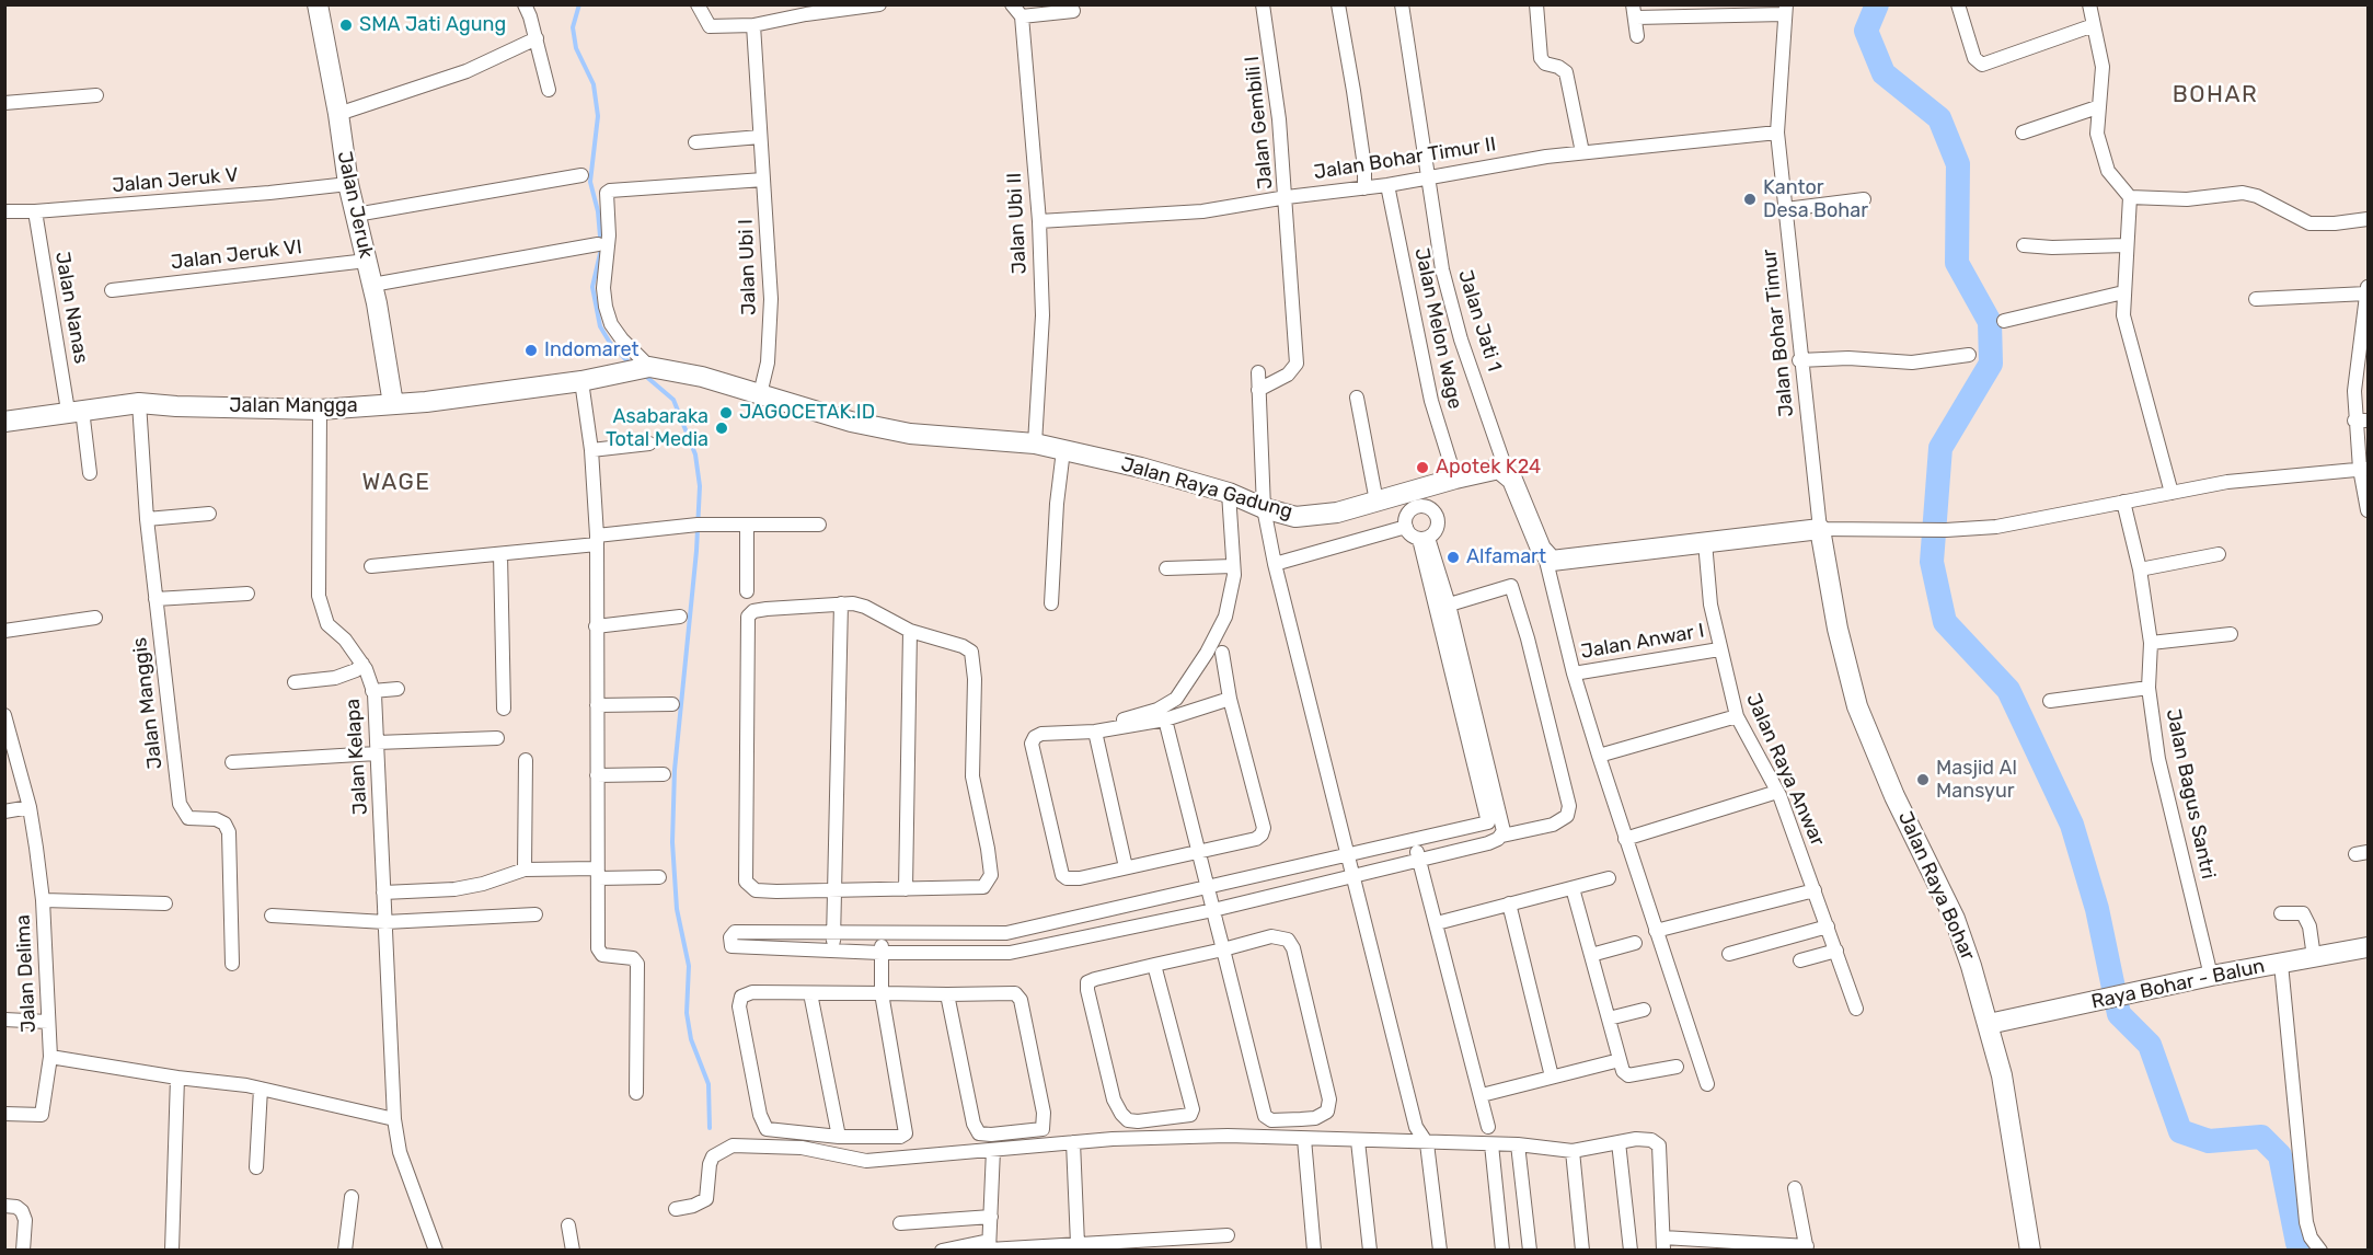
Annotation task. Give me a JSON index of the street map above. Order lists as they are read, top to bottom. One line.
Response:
{"streets":{"street":["Jalan Gembili I","Jalan Bohar Timur II","Jalan Jeruk V","Jalan Jeruk","Jalan Ubi II","Jalan Jeruk VI","Jalan Ubi I","Jalan Nanas","Jalan Jati 1","Jalan Melon Wage","Jalan Bohar Timur","Jalan Mangga","Jalan Raya Gadung","Jalan Anwar I","Jalan Manggis","Jalan Kelapa","Jalan Raya Anwar","Jalan Bagus Santri","Jalan Raya Bohar","Jalan Delima","Raya Bohar - Balun"]},"crossings":[["Jalan Gembili I","Jalan Bohar Timur II"],["Jalan Bohar Timur II","Jalan Ubi II"],["Jalan Bohar Timur II","Jalan Jati 1"],["Jalan Bohar Timur II","Jalan Melon Wage"],["Jalan Bohar Timur II","Jalan Bohar Timur"],["Jalan Jeruk V","Jalan Jeruk"],["Jalan Jeruk V","Jalan Nanas"],["Jalan Jeruk","Jalan Jeruk VI"],["Jalan Jeruk","Jalan Mangga"],["Jalan Ubi II","Jalan Raya Gadung"],["Jalan Ubi I","Jalan Raya Gadung"],["Jalan Nanas","Jalan Mangga"],["Jalan Jati 1","Jalan Raya Gadung"],["Jalan Melon Wage","Jalan Raya Gadung"],["Jalan Bohar Timur","Jalan Raya Bohar"],["Jalan Mangga","Jalan Raya Gadung"],["Jalan Mangga","Jalan Manggis"],["Jalan Mangga","Jalan Kelapa"],["Jalan Anwar I","Jalan Raya Anwar"],["Jalan Bagus Santri","Raya Bohar - Balun"],["Jalan Raya Bohar","Raya Bohar - Balun"]],"districts":["BOHAR","WAGE"],"places":["SMA Jati Agung","Kantor Desa Bohar","Indomaret","JAGOCETAK.ID","Asabaraka Total Media","Apotek K24","Alfamart","Masjid Al Mansyur"]}
